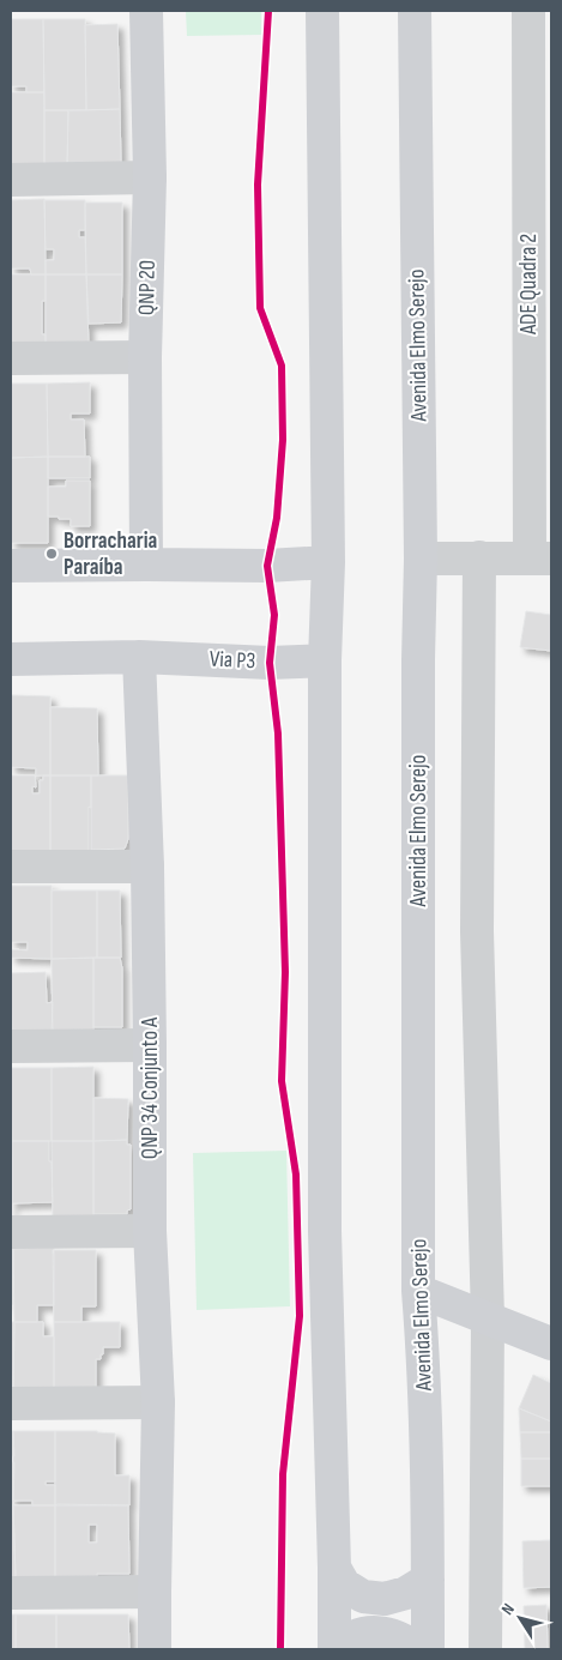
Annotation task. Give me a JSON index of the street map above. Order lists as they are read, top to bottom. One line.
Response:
{"streets":{"main road":["QNP 20","Avenida Elmo Serejo","Via P3","QNP 34 Conjunto A"],"street":["ADE Quadra 2"]},"crossings":[["ADE Quadra 2","Avenida Elmo Serejo"],["Via P3","QNP 34 Conjunto A"]],"places":["Borracharia Paraíba"],"north":"top left"}
